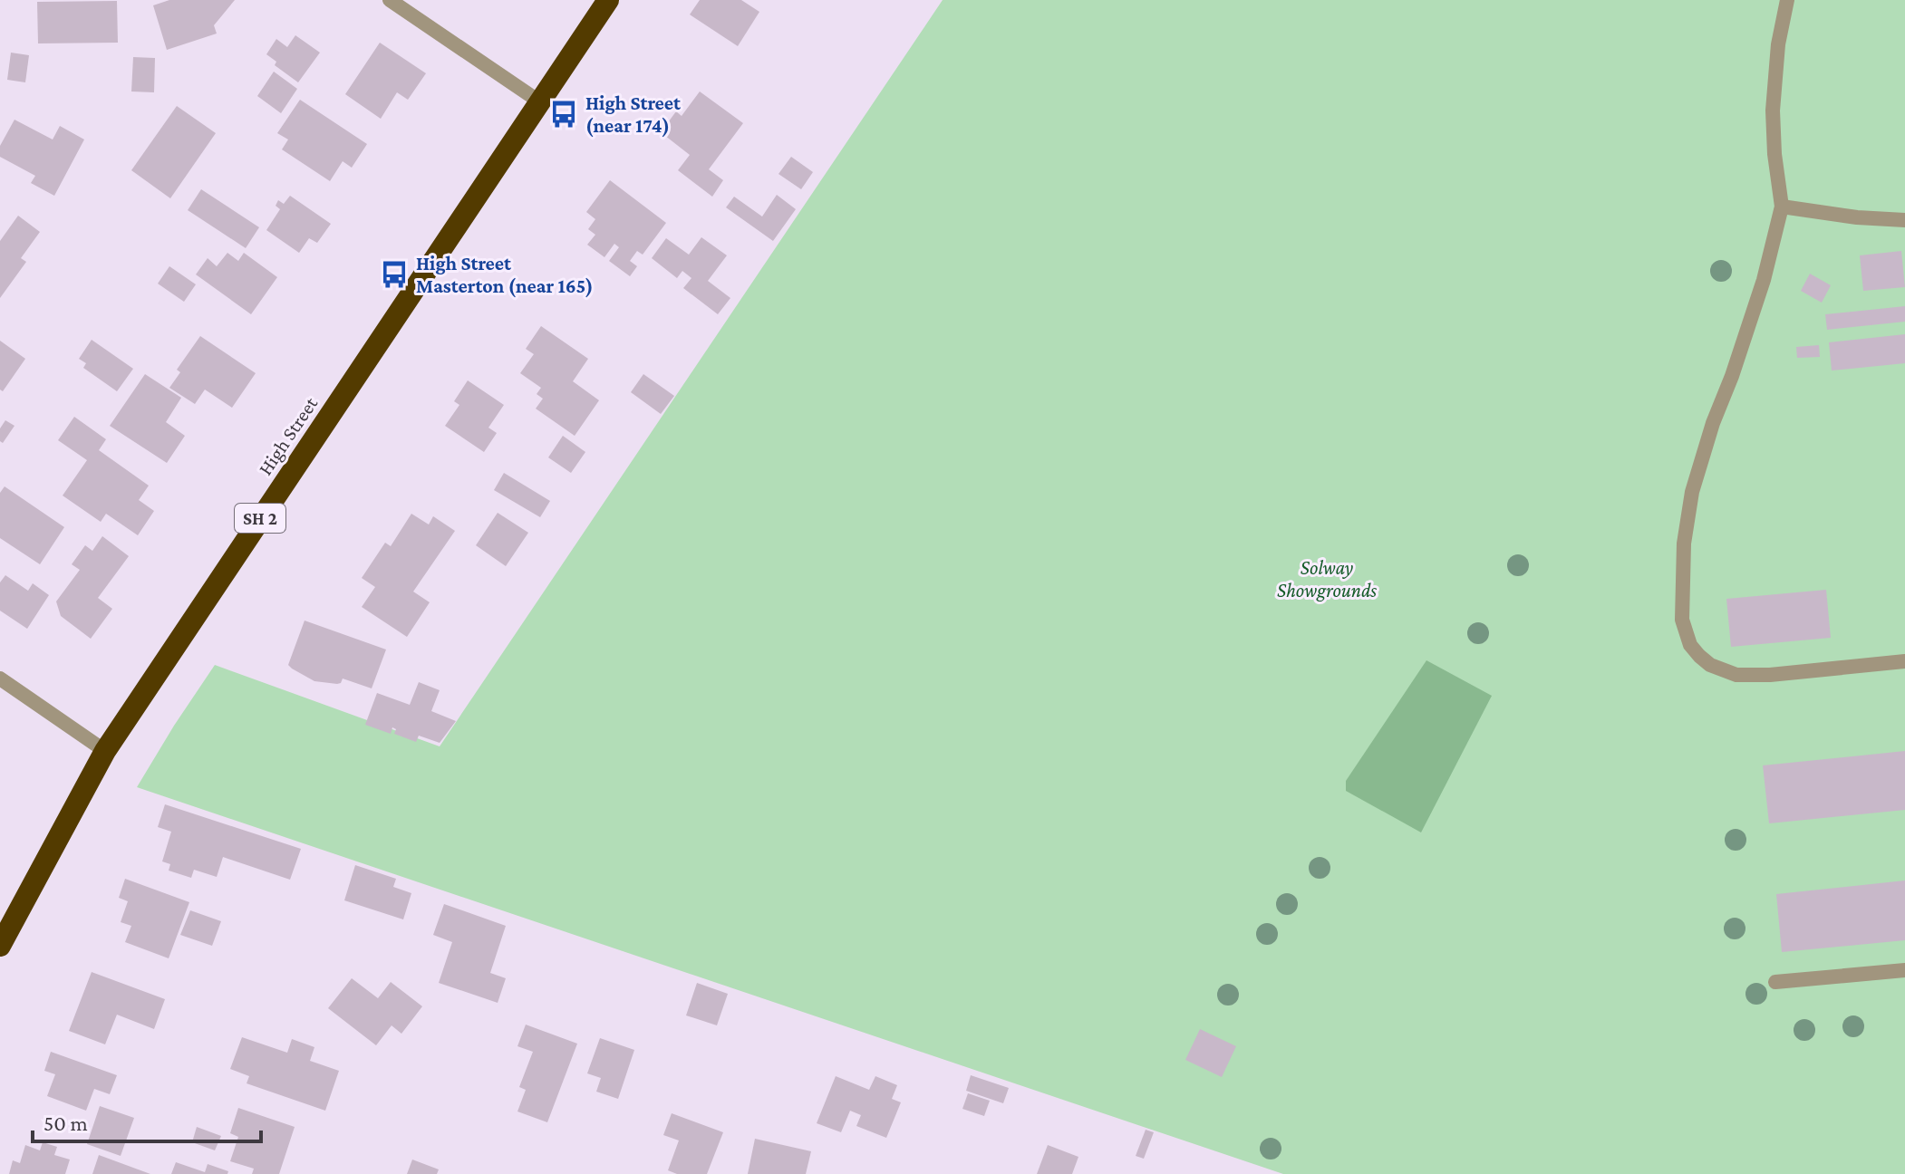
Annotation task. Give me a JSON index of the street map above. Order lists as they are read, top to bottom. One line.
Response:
{"streets":{"highway":["High Street","SH 2"]},"parks":["Solway Showgrounds"],"places":{"bus stop":["High Street (near 174)","High Street Masterton (near 165)"]},"scale_bar":"50 m"}
